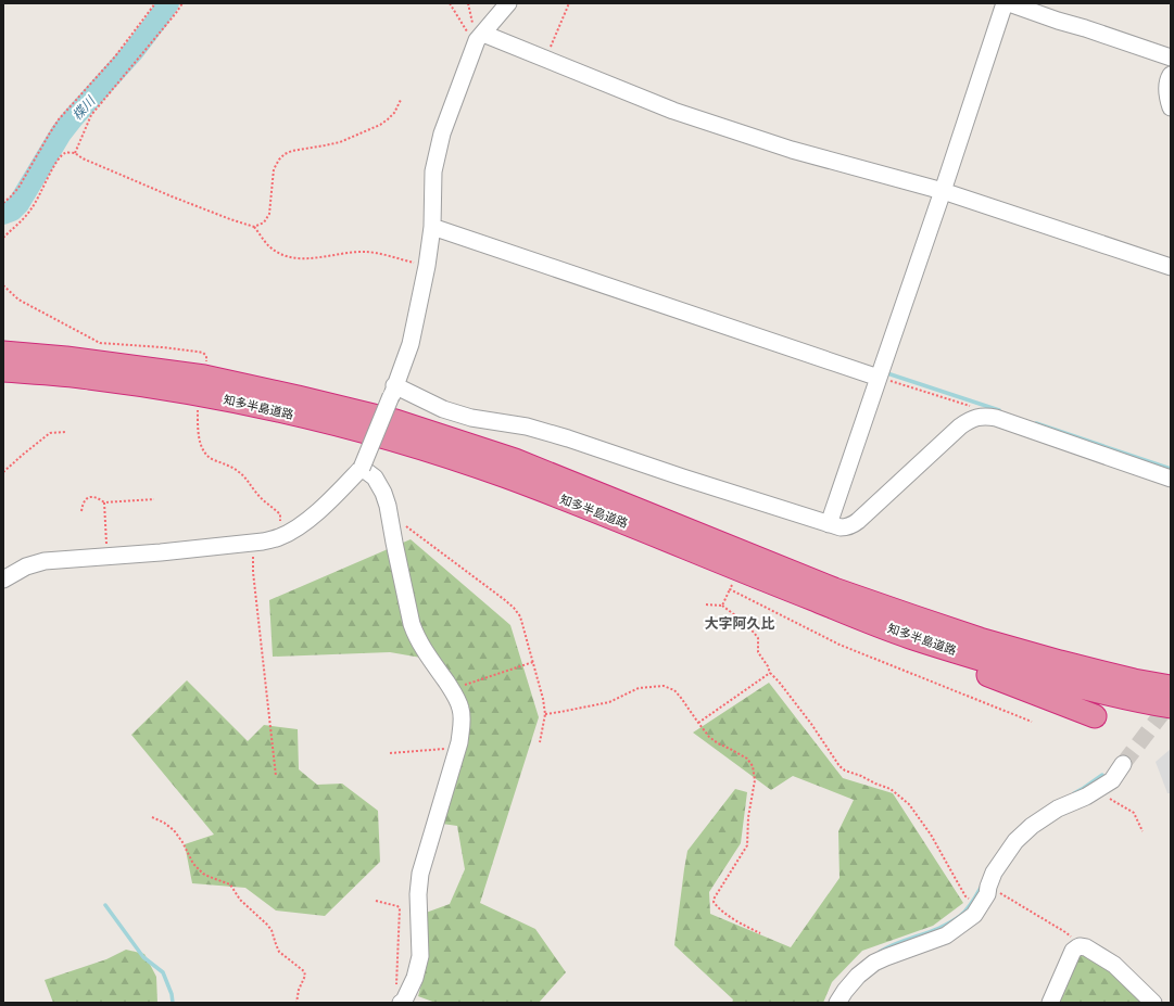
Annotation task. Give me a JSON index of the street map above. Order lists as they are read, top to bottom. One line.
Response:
{"streets":{"highway":["知多半島道路"]},"districts":["大字阿久比"],"water":["楪川"]}
